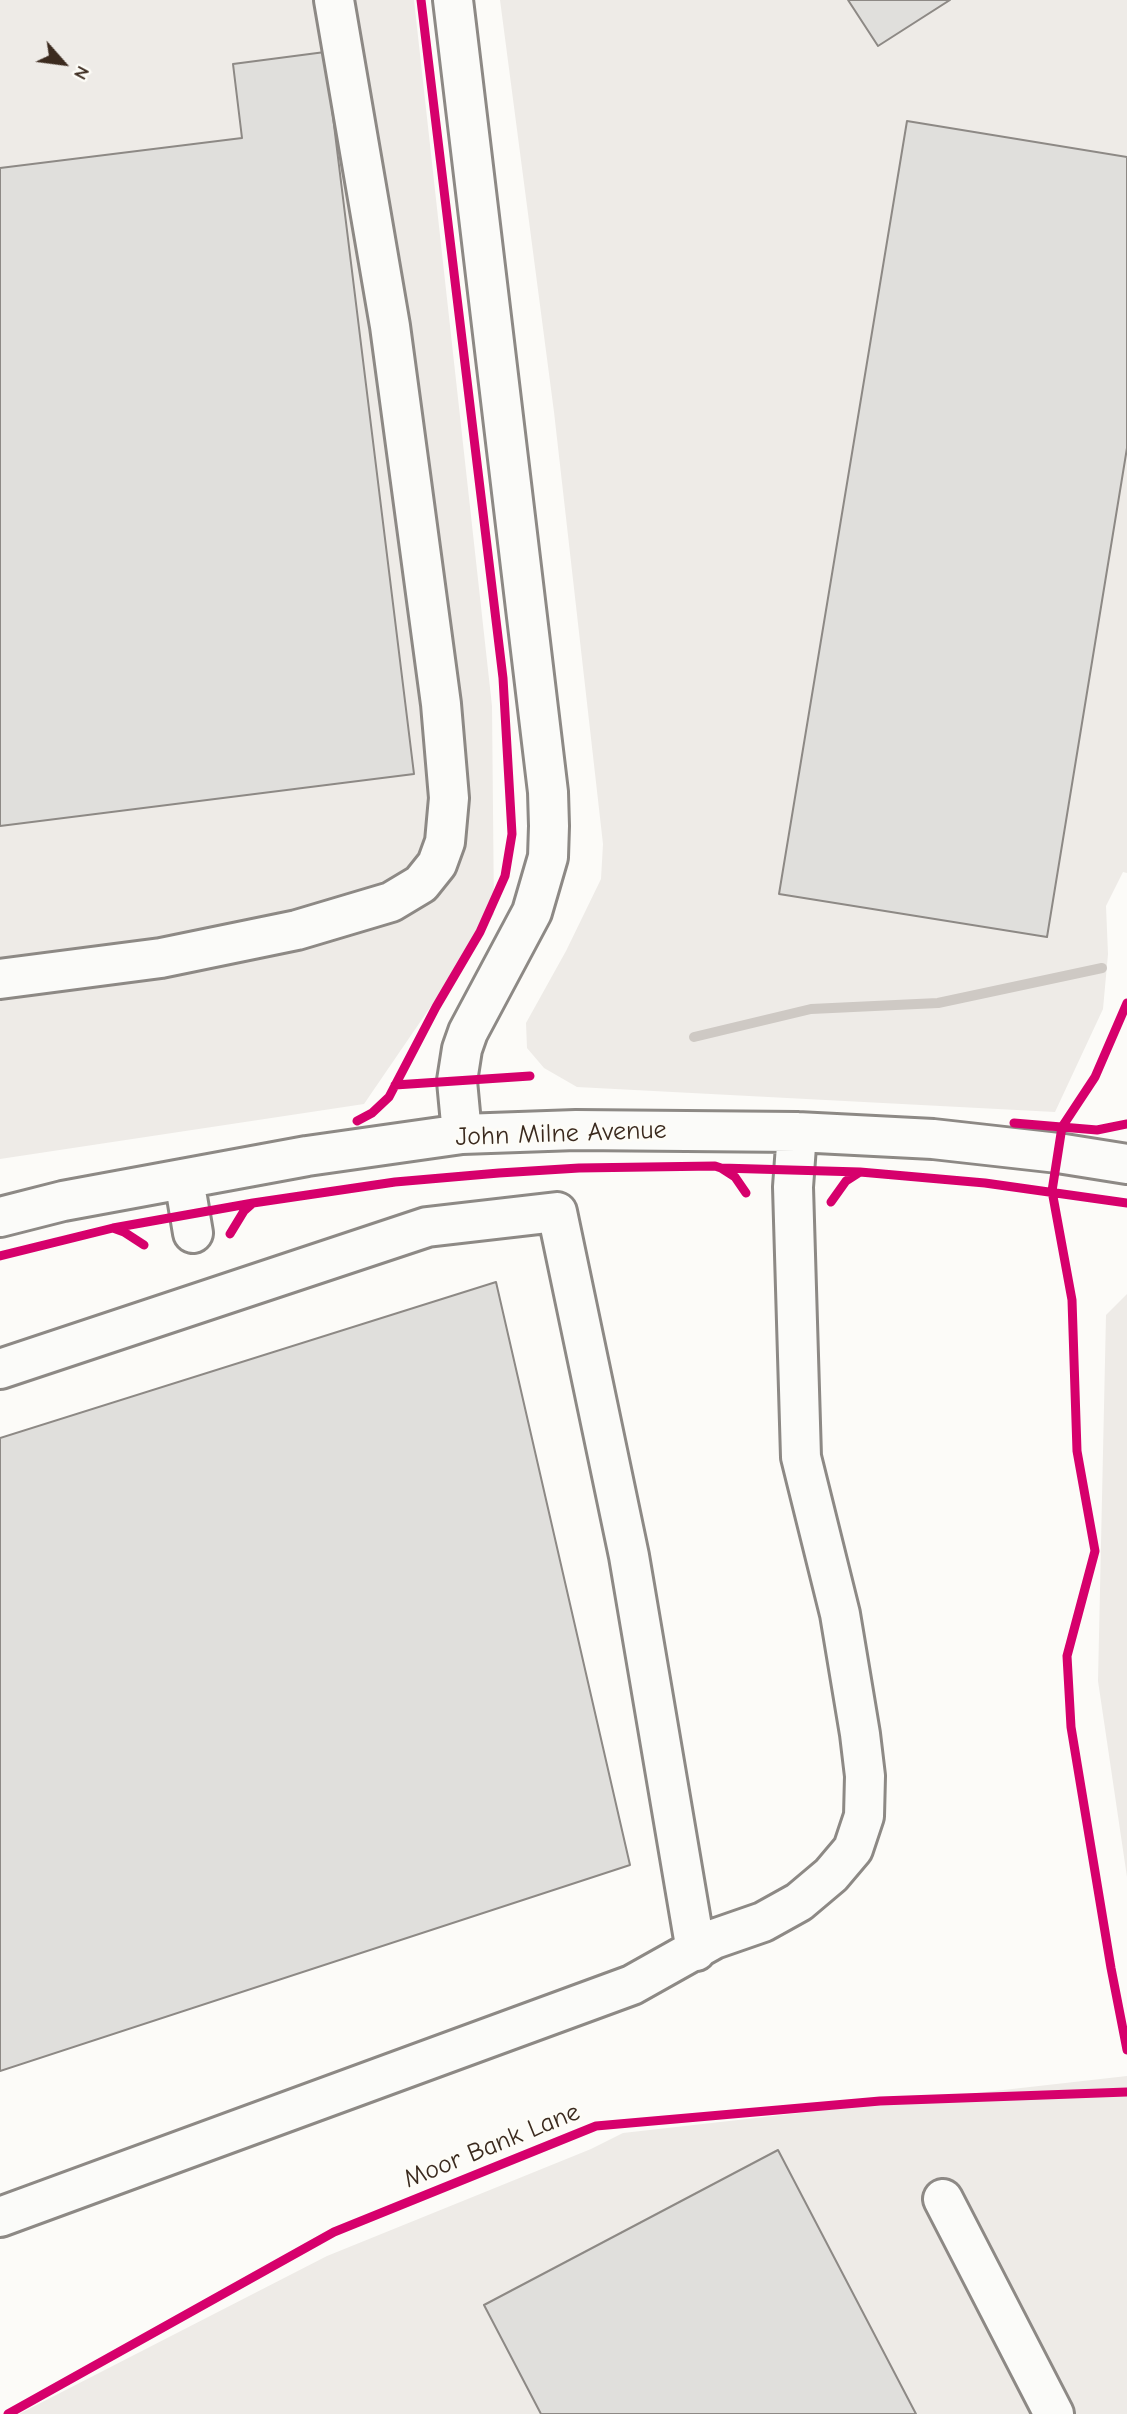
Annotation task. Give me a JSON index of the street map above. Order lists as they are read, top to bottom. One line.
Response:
{"streets":{"street":["John Milne Avenue"],"cycle path":["Moor Bank Lane"]},"north":"bottom right"}
